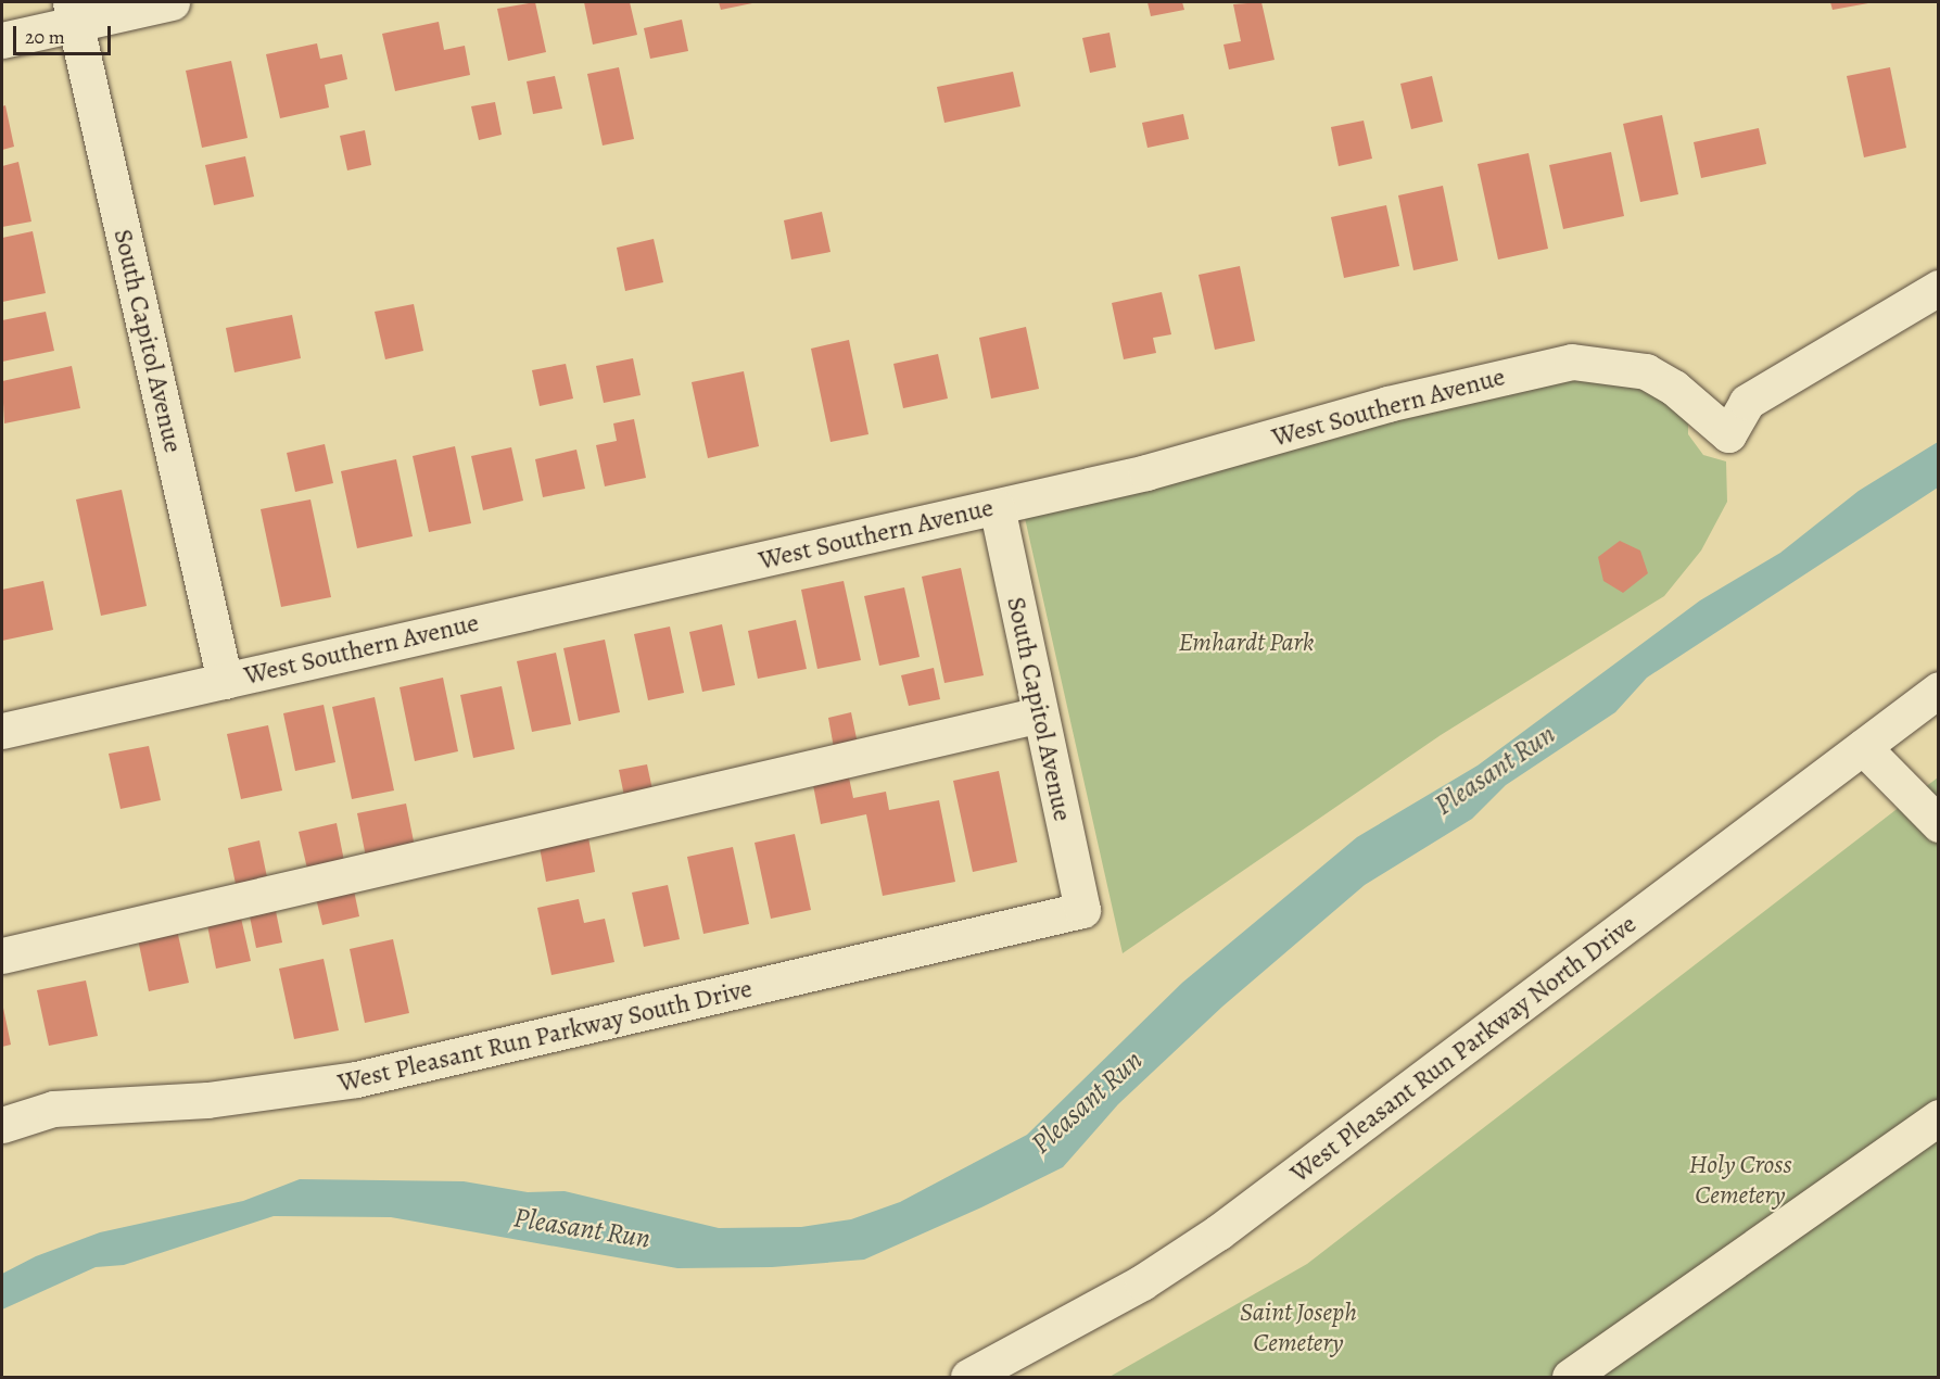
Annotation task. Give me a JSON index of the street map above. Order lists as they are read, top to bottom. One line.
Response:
{"streets":{"street":["South Capitol Avenue","West Southern Avenue","West Pleasant Run Parkway South Drive","West Pleasant Run Parkway North Drive"]},"crossings":[["South Capitol Avenue","West Southern Avenue"],["South Capitol Avenue","West Pleasant Run Parkway South Drive"]],"water":["Pleasant Run"],"parks":["Emhardt Park","Holy Cross Cemetery","Saint Joseph Cemetery"],"scale_bar":"20 m"}
